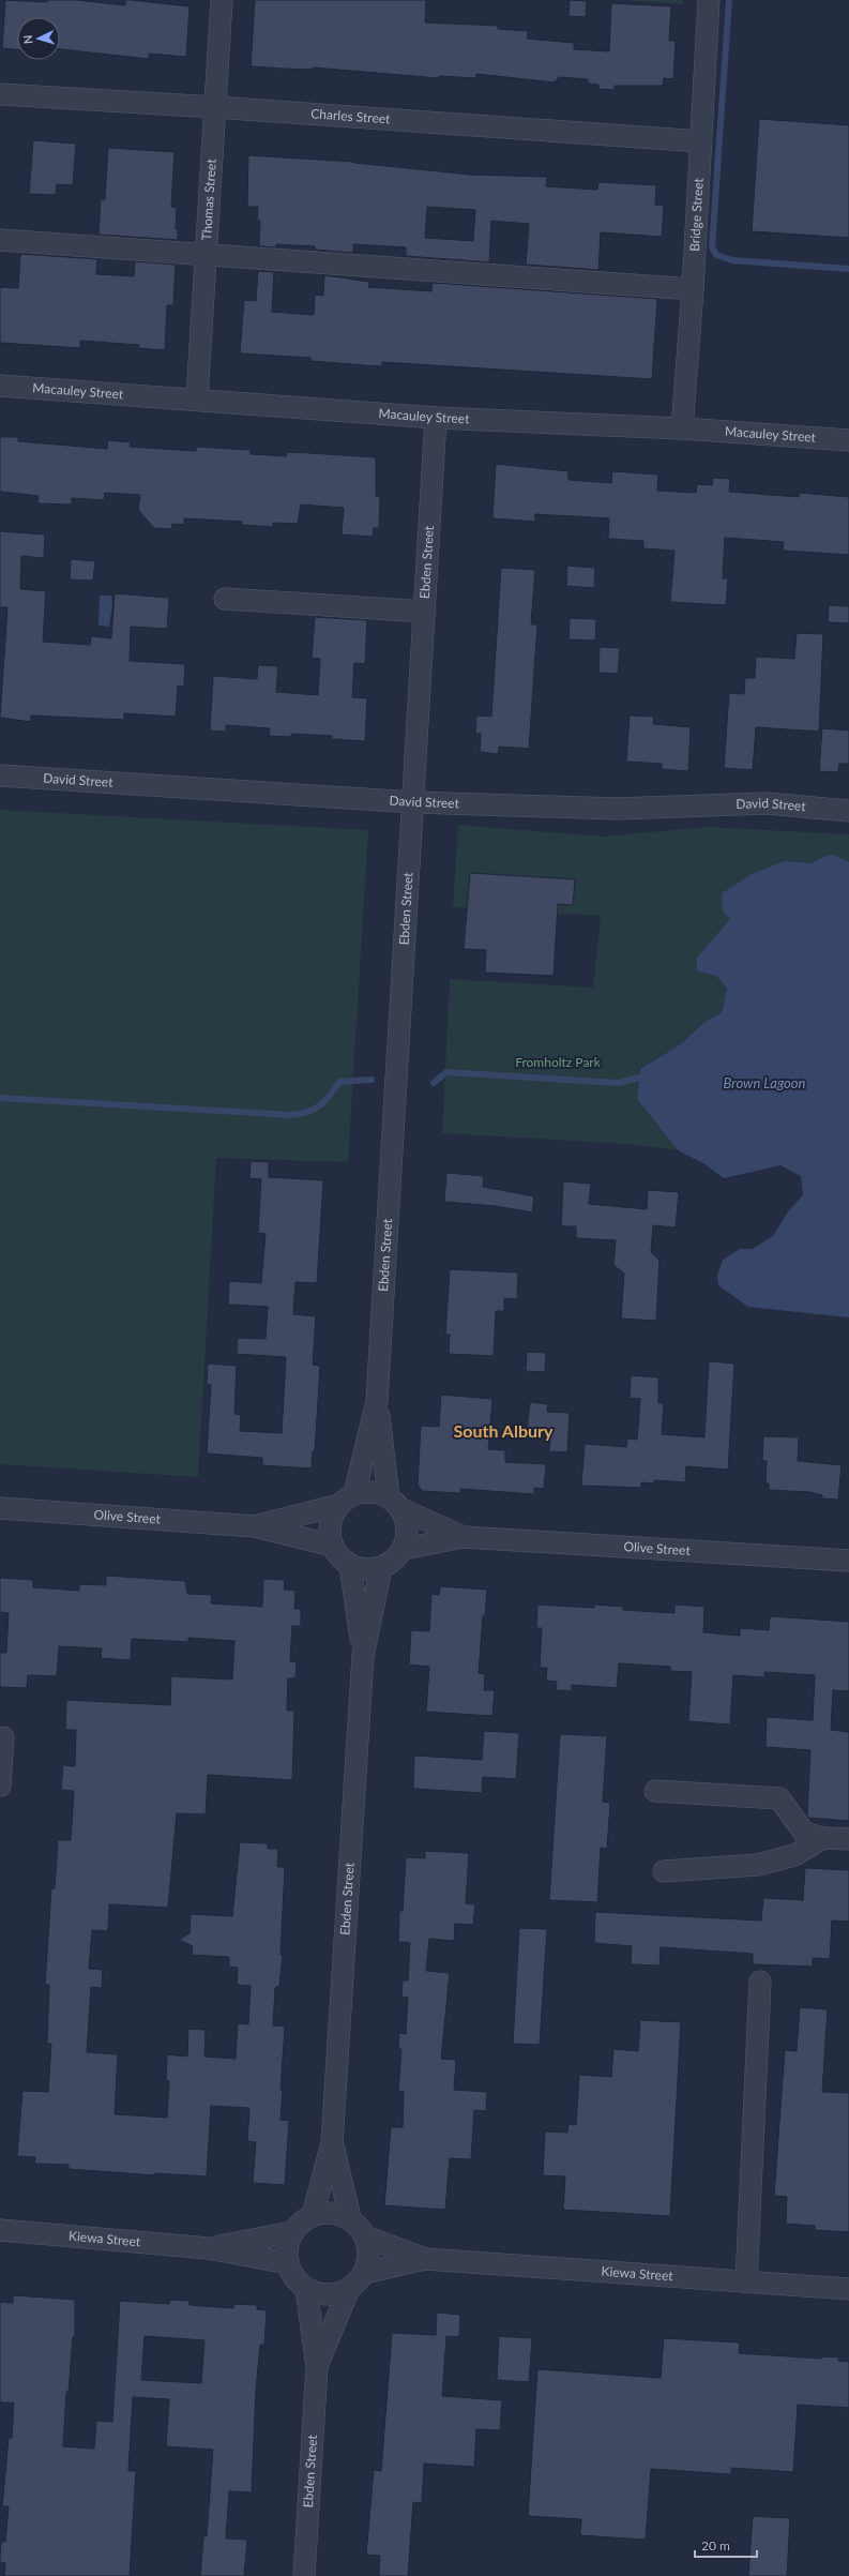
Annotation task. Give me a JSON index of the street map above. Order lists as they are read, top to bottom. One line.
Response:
{"streets":{"street":["Charles Street","Thomas Street","Bridge Street","Macauley Street","Ebden Street","David Street","Olive Street","Kiewa Street"]},"crossings":[["Charles Street","Thomas Street"],["Charles Street","Bridge Street"],["Thomas Street","Macauley Street"],["Bridge Street","Macauley Street"],["Macauley Street","Ebden Street"],["Ebden Street","David Street"],["Ebden Street","Olive Street"],["Ebden Street","Kiewa Street"]],"districts":["South Albury"],"water":["Brown Lagoon"],"parks":["Fromholtz Park"],"scale_bar":"20 m","north":"left"}
